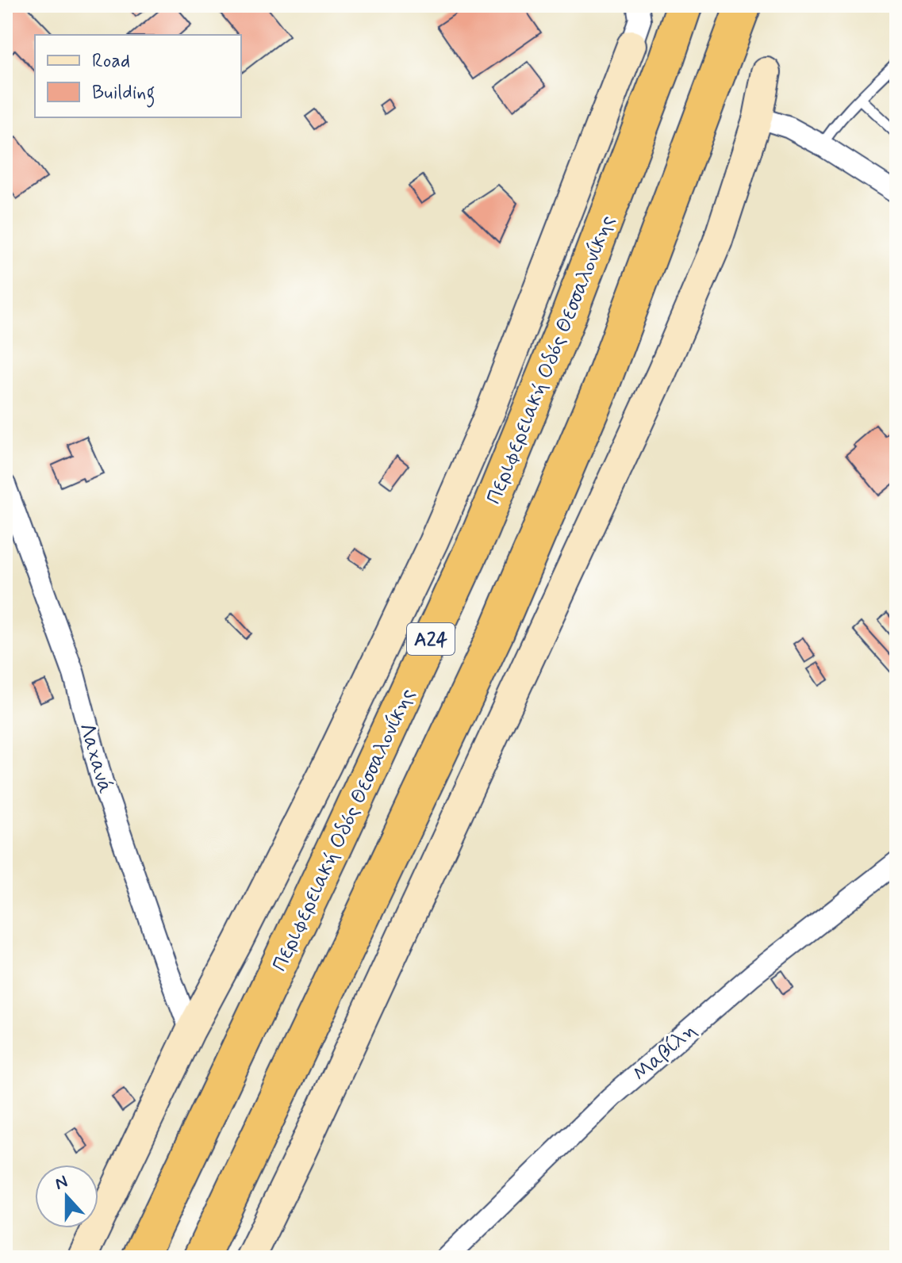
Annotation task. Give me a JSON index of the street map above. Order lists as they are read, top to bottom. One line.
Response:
{"streets":{"highway":["Περιφερειακή Οδός Θεσσαλονίκης","Α24"],"street":["Λαχανά","Μαβίλη"]},"legend":["Road","Building"],"north":"top"}
